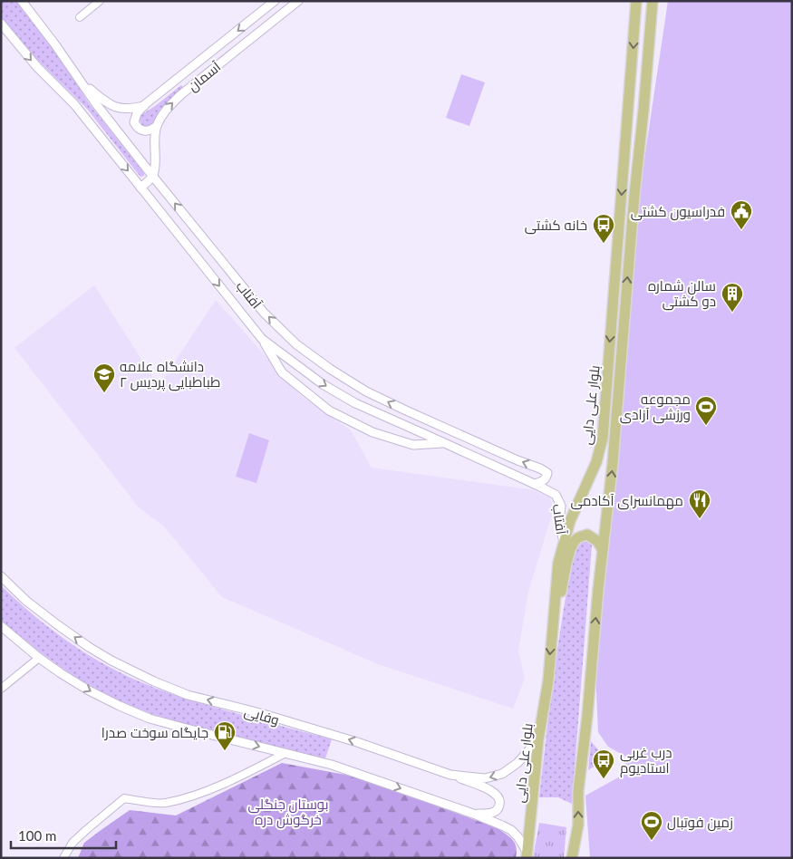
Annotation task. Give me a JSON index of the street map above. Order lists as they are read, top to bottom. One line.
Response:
{"streets":{"main road":["بلوار علی دایی"],"street":["آسمان","آفتاب","وفایی"]},"crossings":[["آسمان","آفتاب"],["آفتاب","بلوار علی دایی"],["بلوار علی دایی","وفایی"]],"parks":["بوستان جنگلی خرگوش دره"],"places":{"public building":["فدراسیون کشتی"],"bus stop":["خانه کشتی","درب غربی استادیوم"],"building":["سالن شماره دو کشتی"],"school or university":["دانشگاه علامه طباطبایی پردیس ۲"],"sports":["مجموعه ورزشی آزادی","زمین فوتبال"],"restaurant":["مهمانسرای آکادمی"],"fuel station":["جایگاه سوخت صدرا"]},"scale_bar":"100 m"}
